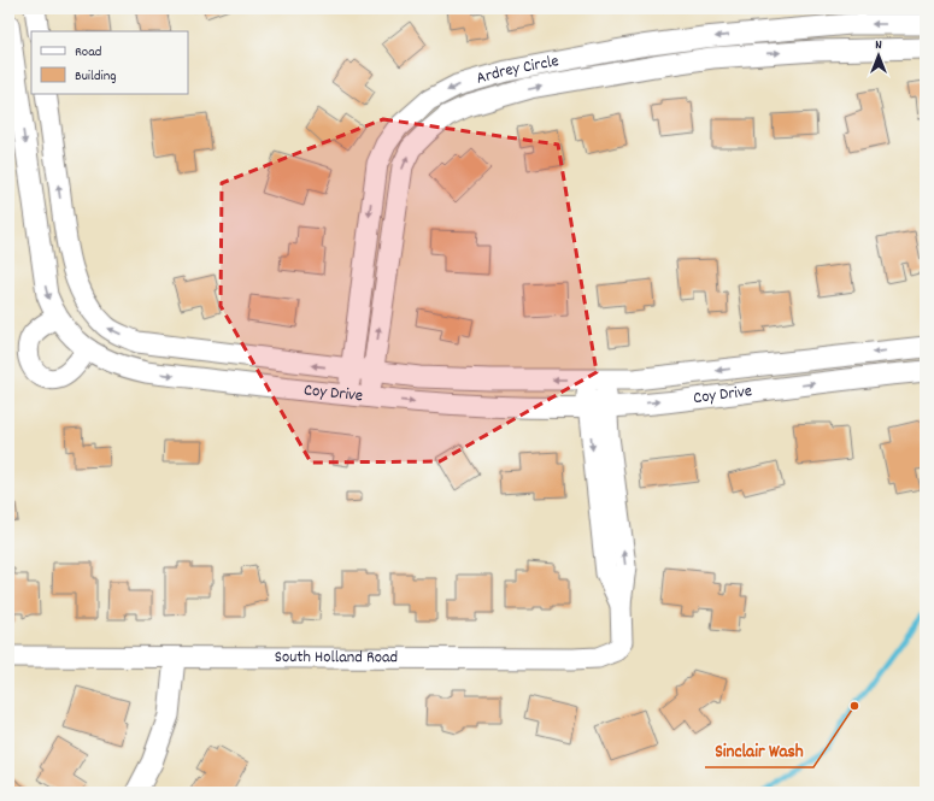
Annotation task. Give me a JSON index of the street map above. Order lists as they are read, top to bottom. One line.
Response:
{"streets":{"street":["Ardrey Circle","Coy Drive","South Holland Road"]},"crossings":[["Ardrey Circle","Coy Drive"],["Coy Drive","South Holland Road"]],"places":["Sinclair Wash"],"legend":["Road","Building"],"north":"top"}
